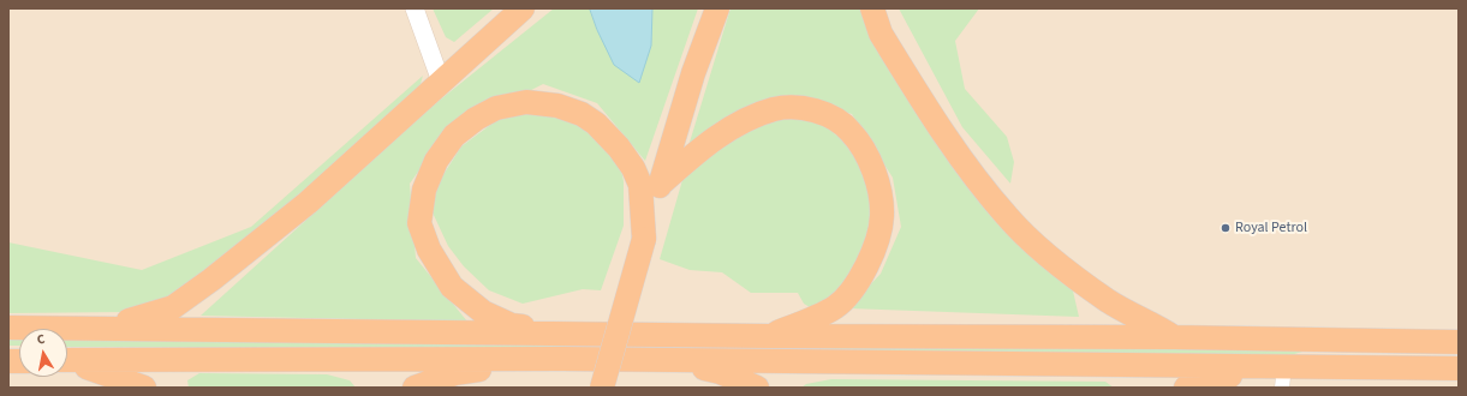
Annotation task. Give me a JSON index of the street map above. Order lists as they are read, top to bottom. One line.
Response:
{"places":["Royal Petrol"],"north":"top"}
